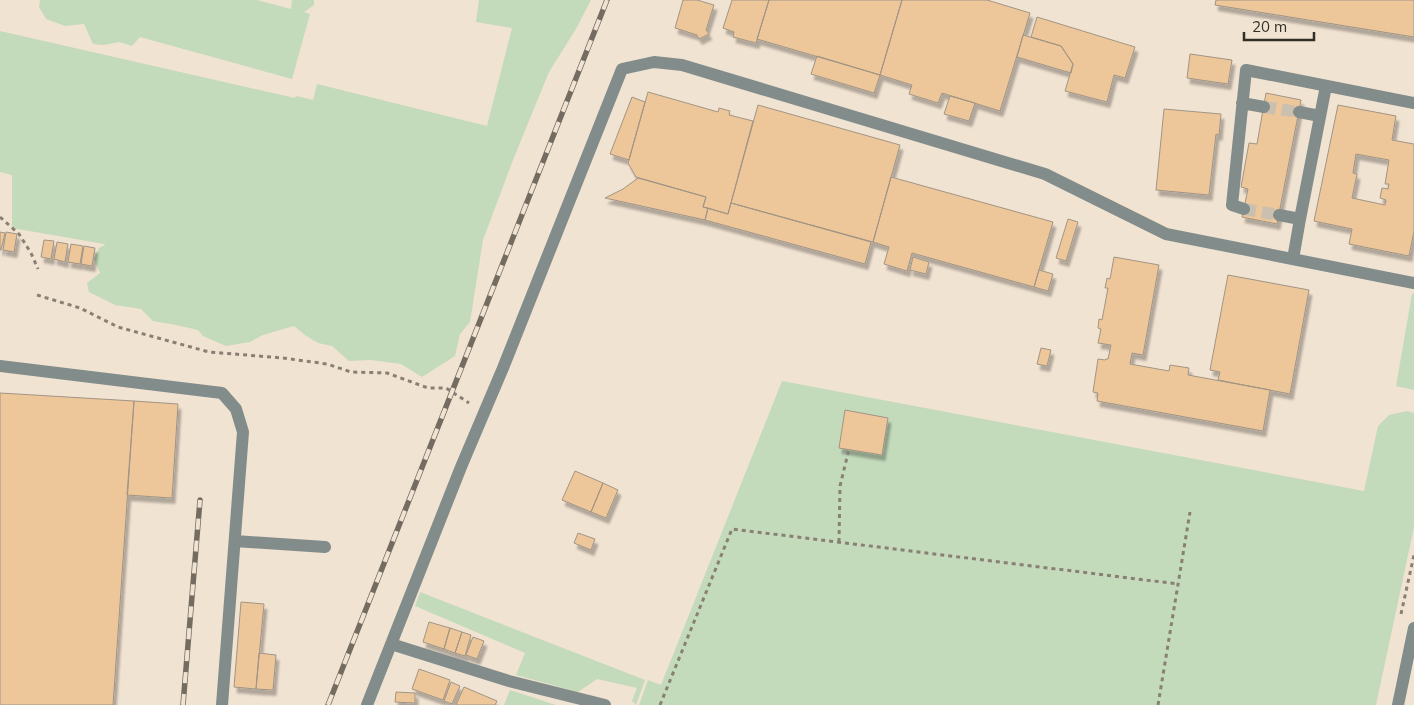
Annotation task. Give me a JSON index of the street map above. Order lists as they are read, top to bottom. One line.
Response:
{"scale_bar":"20 m"}
